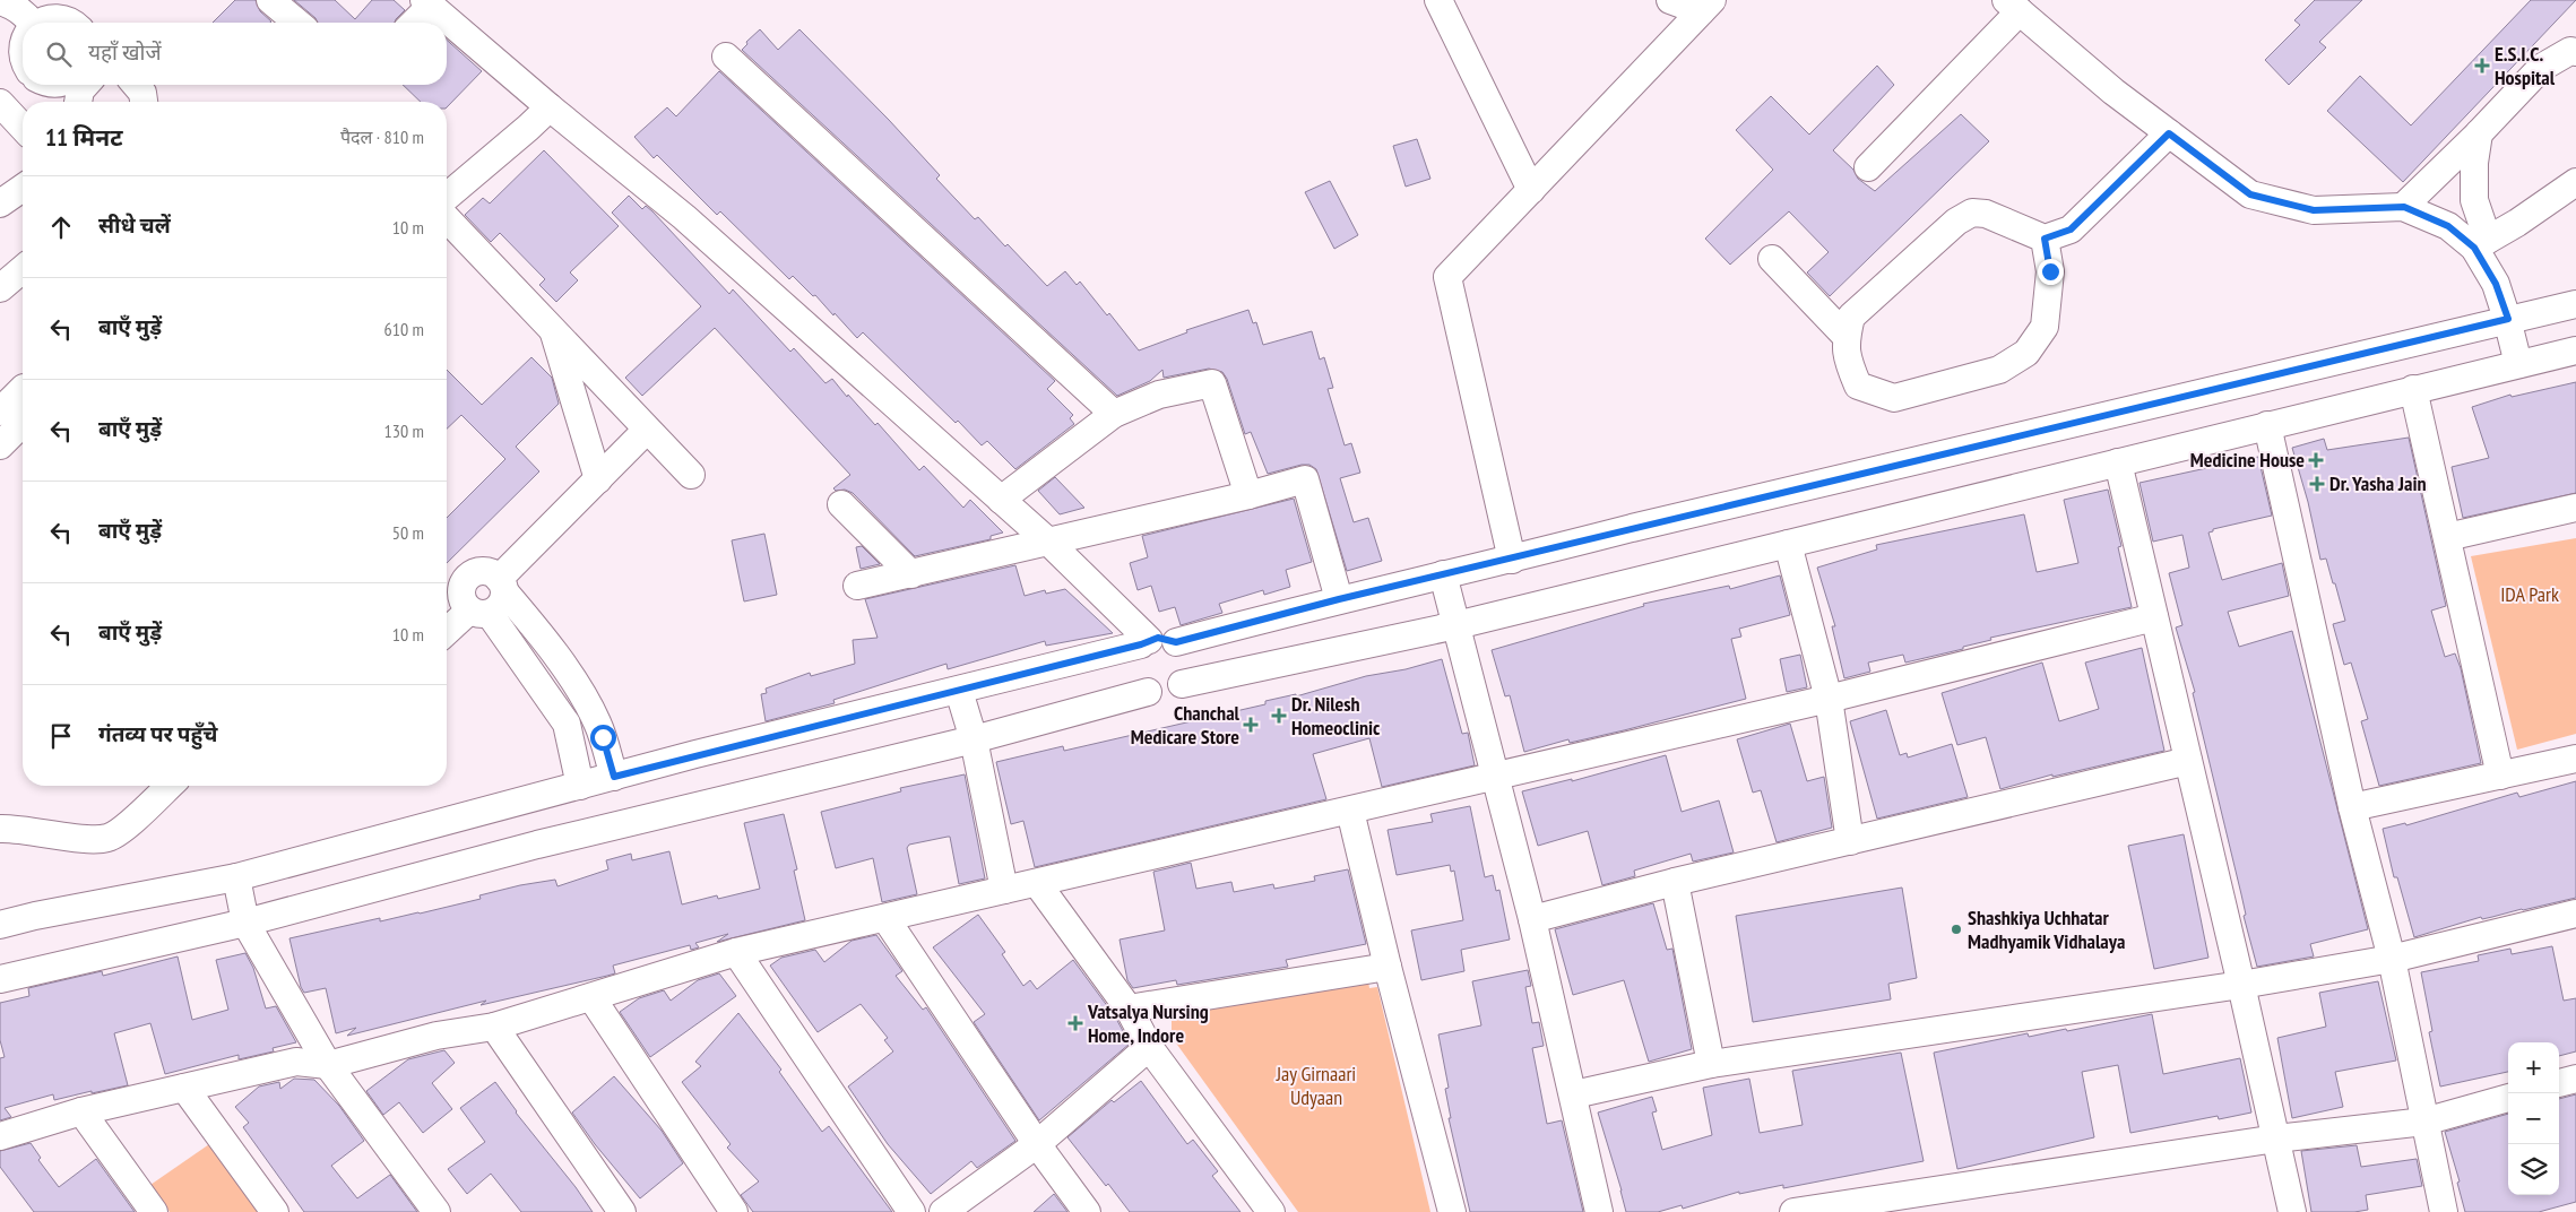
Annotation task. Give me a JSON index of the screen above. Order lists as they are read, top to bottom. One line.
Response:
{"parks":["IDA Park","Jay Girnaari Udyaan"],"places":{"health":["E.S.I.C. Hospital","Medicine House","Dr. Yasha Jain","Dr. Nilesh Homeoclinic","Chanchal Medicare Store","Vatsalya Nursing Home, Indore"],"other":["Shashkiya Uchhatar Madhyamik Vidhalaya"]},"page":{"search":"यहाँ खोजें","heading":["11 मिनट","पैदल · 810 m"],"list":[["सीधे चलें","10 m"],["बाएँ मुड़ें","610 m"],["बाएँ मुड़ें","130 m"],["बाएँ मुड़ें","50 m"],["बाएँ मुड़ें","10 m"],"गंतव्य पर पहुँचे"],"map_buttons":["+","−"]}}
